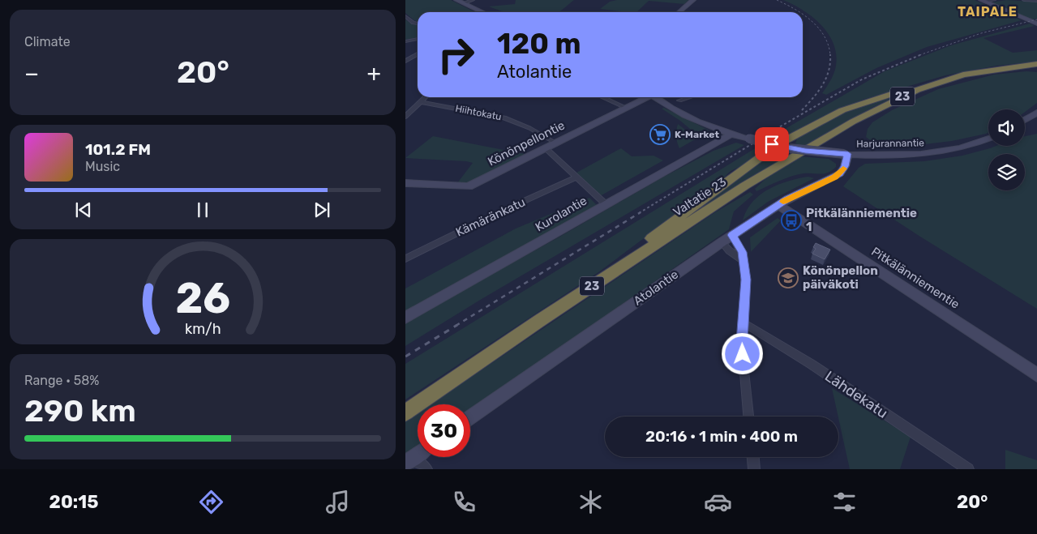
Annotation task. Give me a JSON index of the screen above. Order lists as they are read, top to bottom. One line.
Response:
{"streets":{"highway":["23","Valtatie 23"],"street":["Hiihtokatu","Könönpellontie","Harjurannantie","Kurolantie","Kämäränkatu","Pitkälänniementie","Atolantie","Lähdekatu"]},"crossings":[["Hiihtokatu","Könönpellontie"],["Harjurannantie","Kurolantie"],["Harjurannantie","Atolantie"],["Pitkälänniementie","Atolantie"]],"districts":["TAIPALE"],"places":{"supermarket":["K-Market"],"bus stop":["Pitkälänniementie 1"],"school or university":["Könönpellon päiväkoti"]},"page":{"tile":["Climate",["Range · 58%","290 km"]],"turn":["120 m","Atolantie"],"heat":["−","20°","+"],"song":["101.2 FM","Music"],"limit":"30","trip":"20:16 · 1 min · 400 m","tabs":["20:15","20°"],"gauge":["26","km/h"]}}
